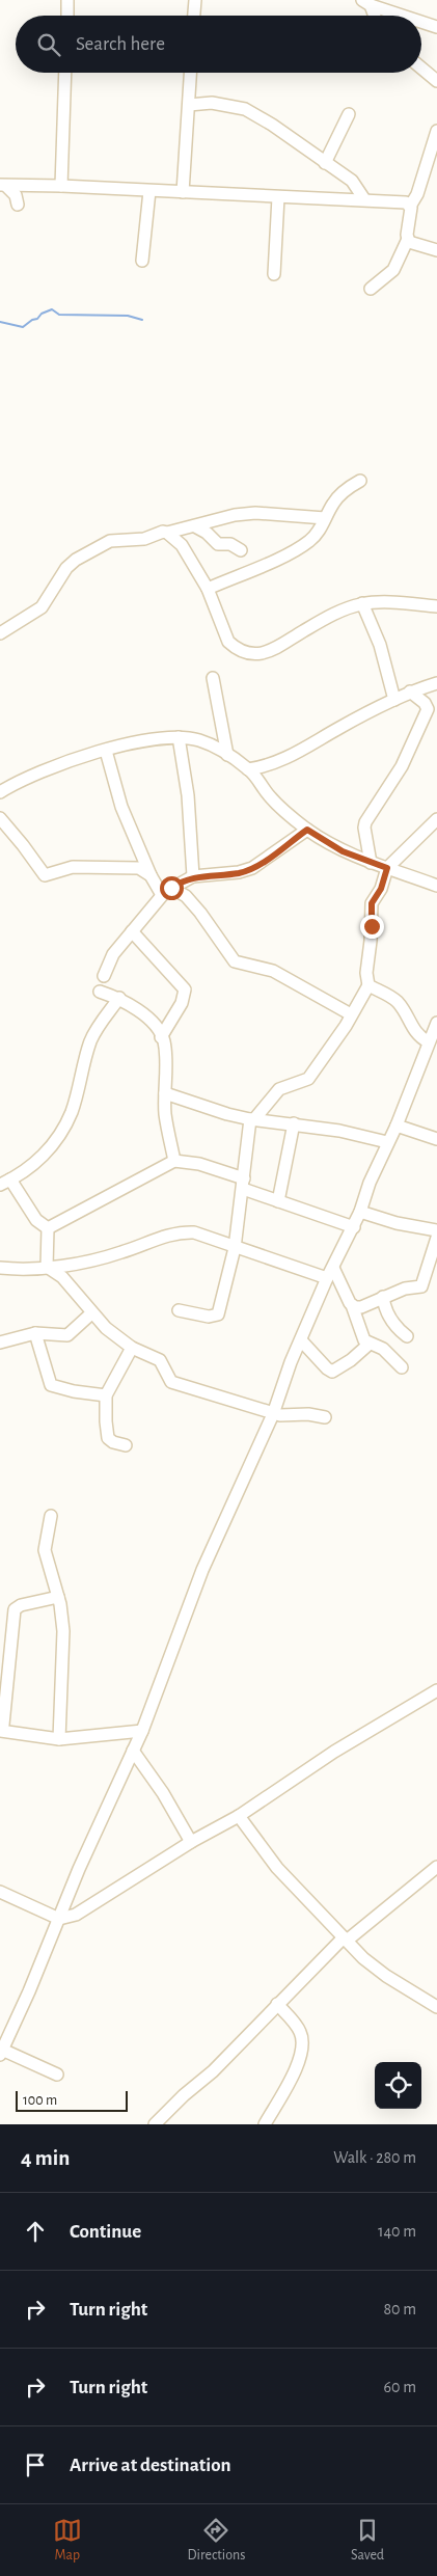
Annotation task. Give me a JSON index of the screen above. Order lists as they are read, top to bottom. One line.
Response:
{"scale_bar":"100 m","page":{"search":"Search here","scale":"100 m","heading":["4 min","Walk · 280 m"],"list":[["Continue","140 m"],["Turn right","80 m"],["Turn right","60 m"],"Arrive at destination"],"nav":["Map","Directions","Saved"]}}
